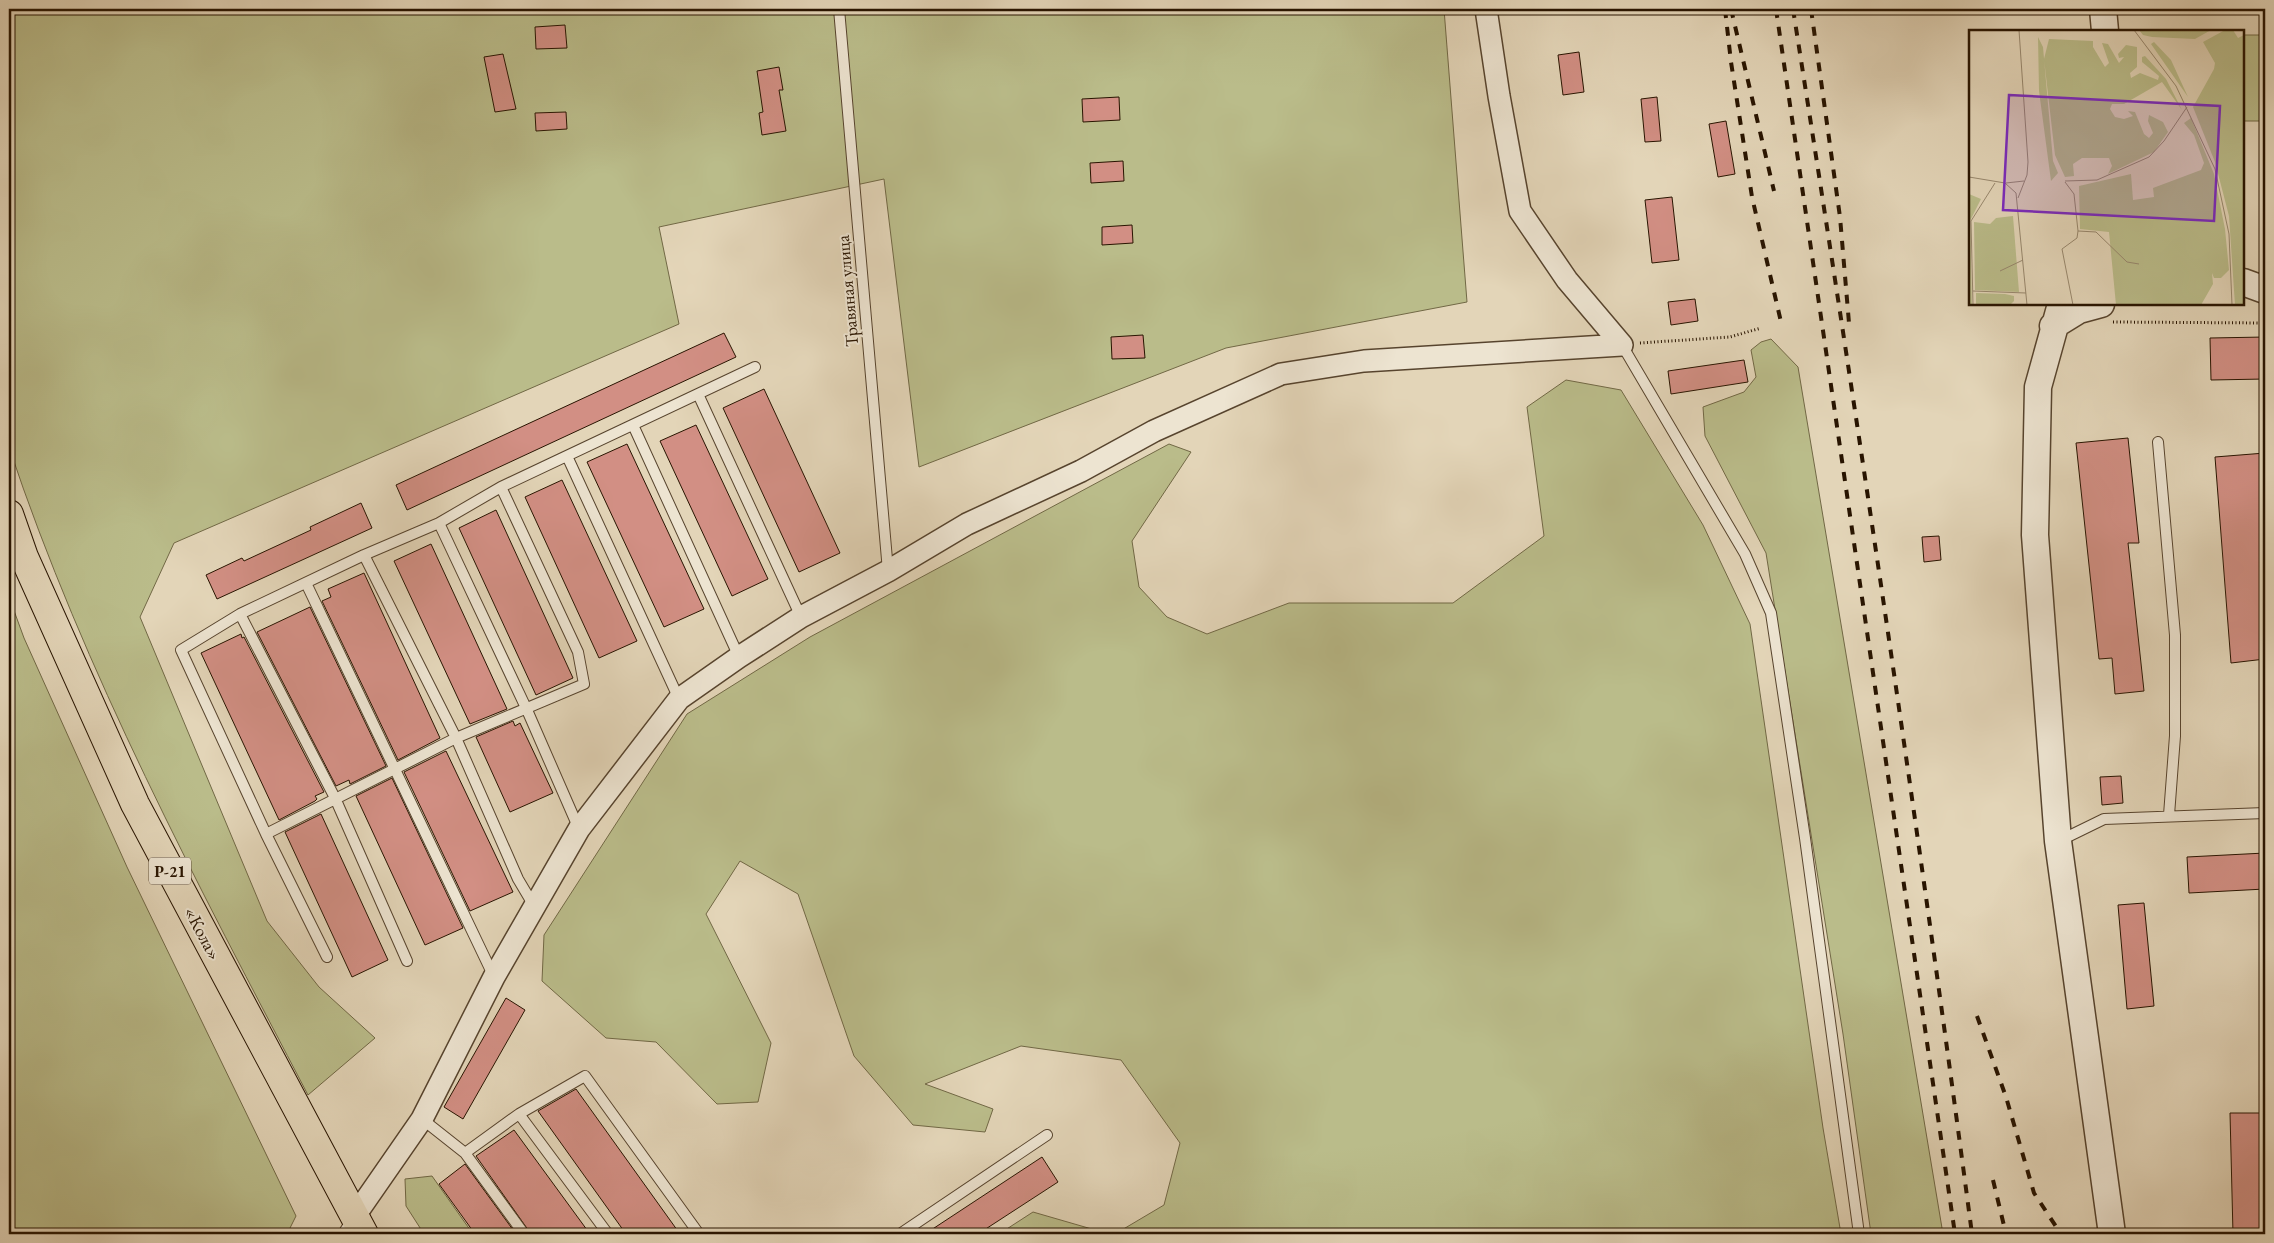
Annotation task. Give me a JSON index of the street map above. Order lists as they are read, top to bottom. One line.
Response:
{"streets":{"highway":["Р-21","«Кола»"],"lane":["Травяная улица"]}}
